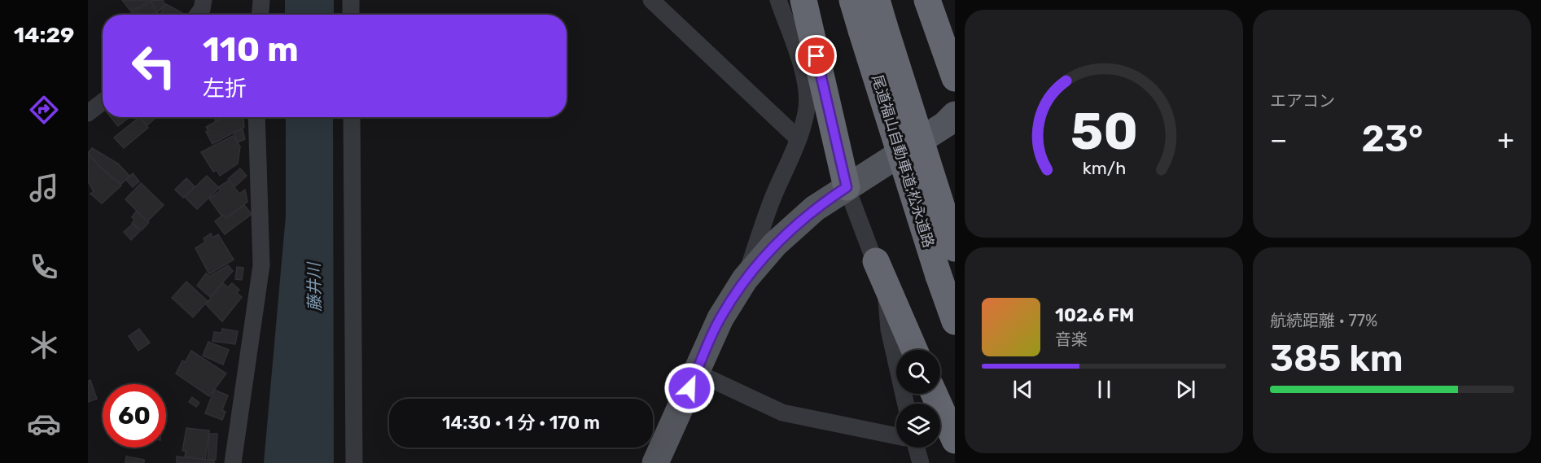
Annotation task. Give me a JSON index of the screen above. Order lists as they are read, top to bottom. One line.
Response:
{"streets":{"highway":["尾道福山自動車道;松永道路"]},"water":["藤井川"],"page":{"tabs":"14:29","tile":["エアコン",["航続距離 · 77%","385 km"]],"turn":["110 m","左折"],"heat":["−","23°","+"],"song":["102.6 FM","音楽"],"limit":"60","trip":"14:30 · 1 分 · 170 m","gauge":["50","km/h"]}}
